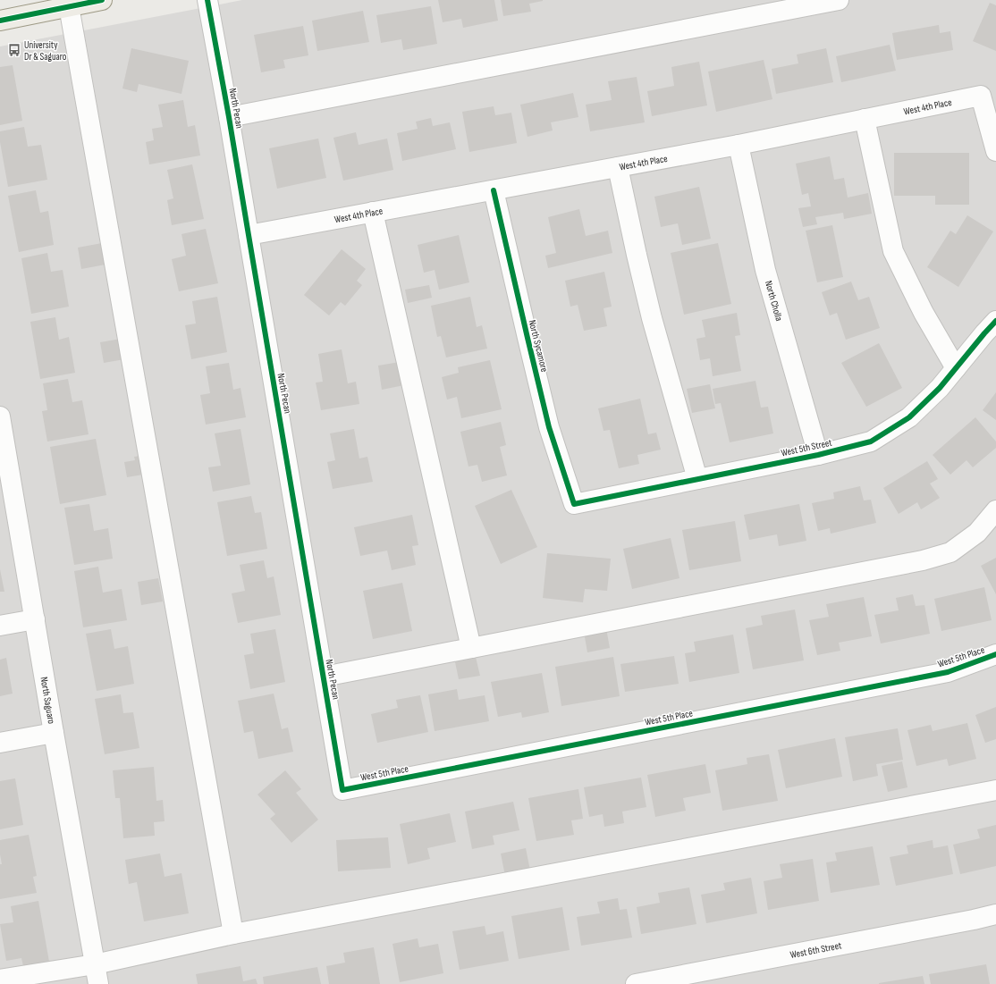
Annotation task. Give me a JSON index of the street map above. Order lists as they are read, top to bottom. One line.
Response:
{"streets":{"street":["West 4th Place","North Pecan","North Cholla","North Sycamore","West 5th Street","West 5th Place","North Saguaro","West 6th Street"]},"crossings":[["West 4th Place","North Pecan"],["West 4th Place","North Cholla"],["West 4th Place","North Sycamore"],["North Pecan","West 5th Place"],["North Cholla","West 5th Street"],["North Sycamore","West 5th Street"]],"places":{"bus stop":["University Dr & Saguaro"]}}
